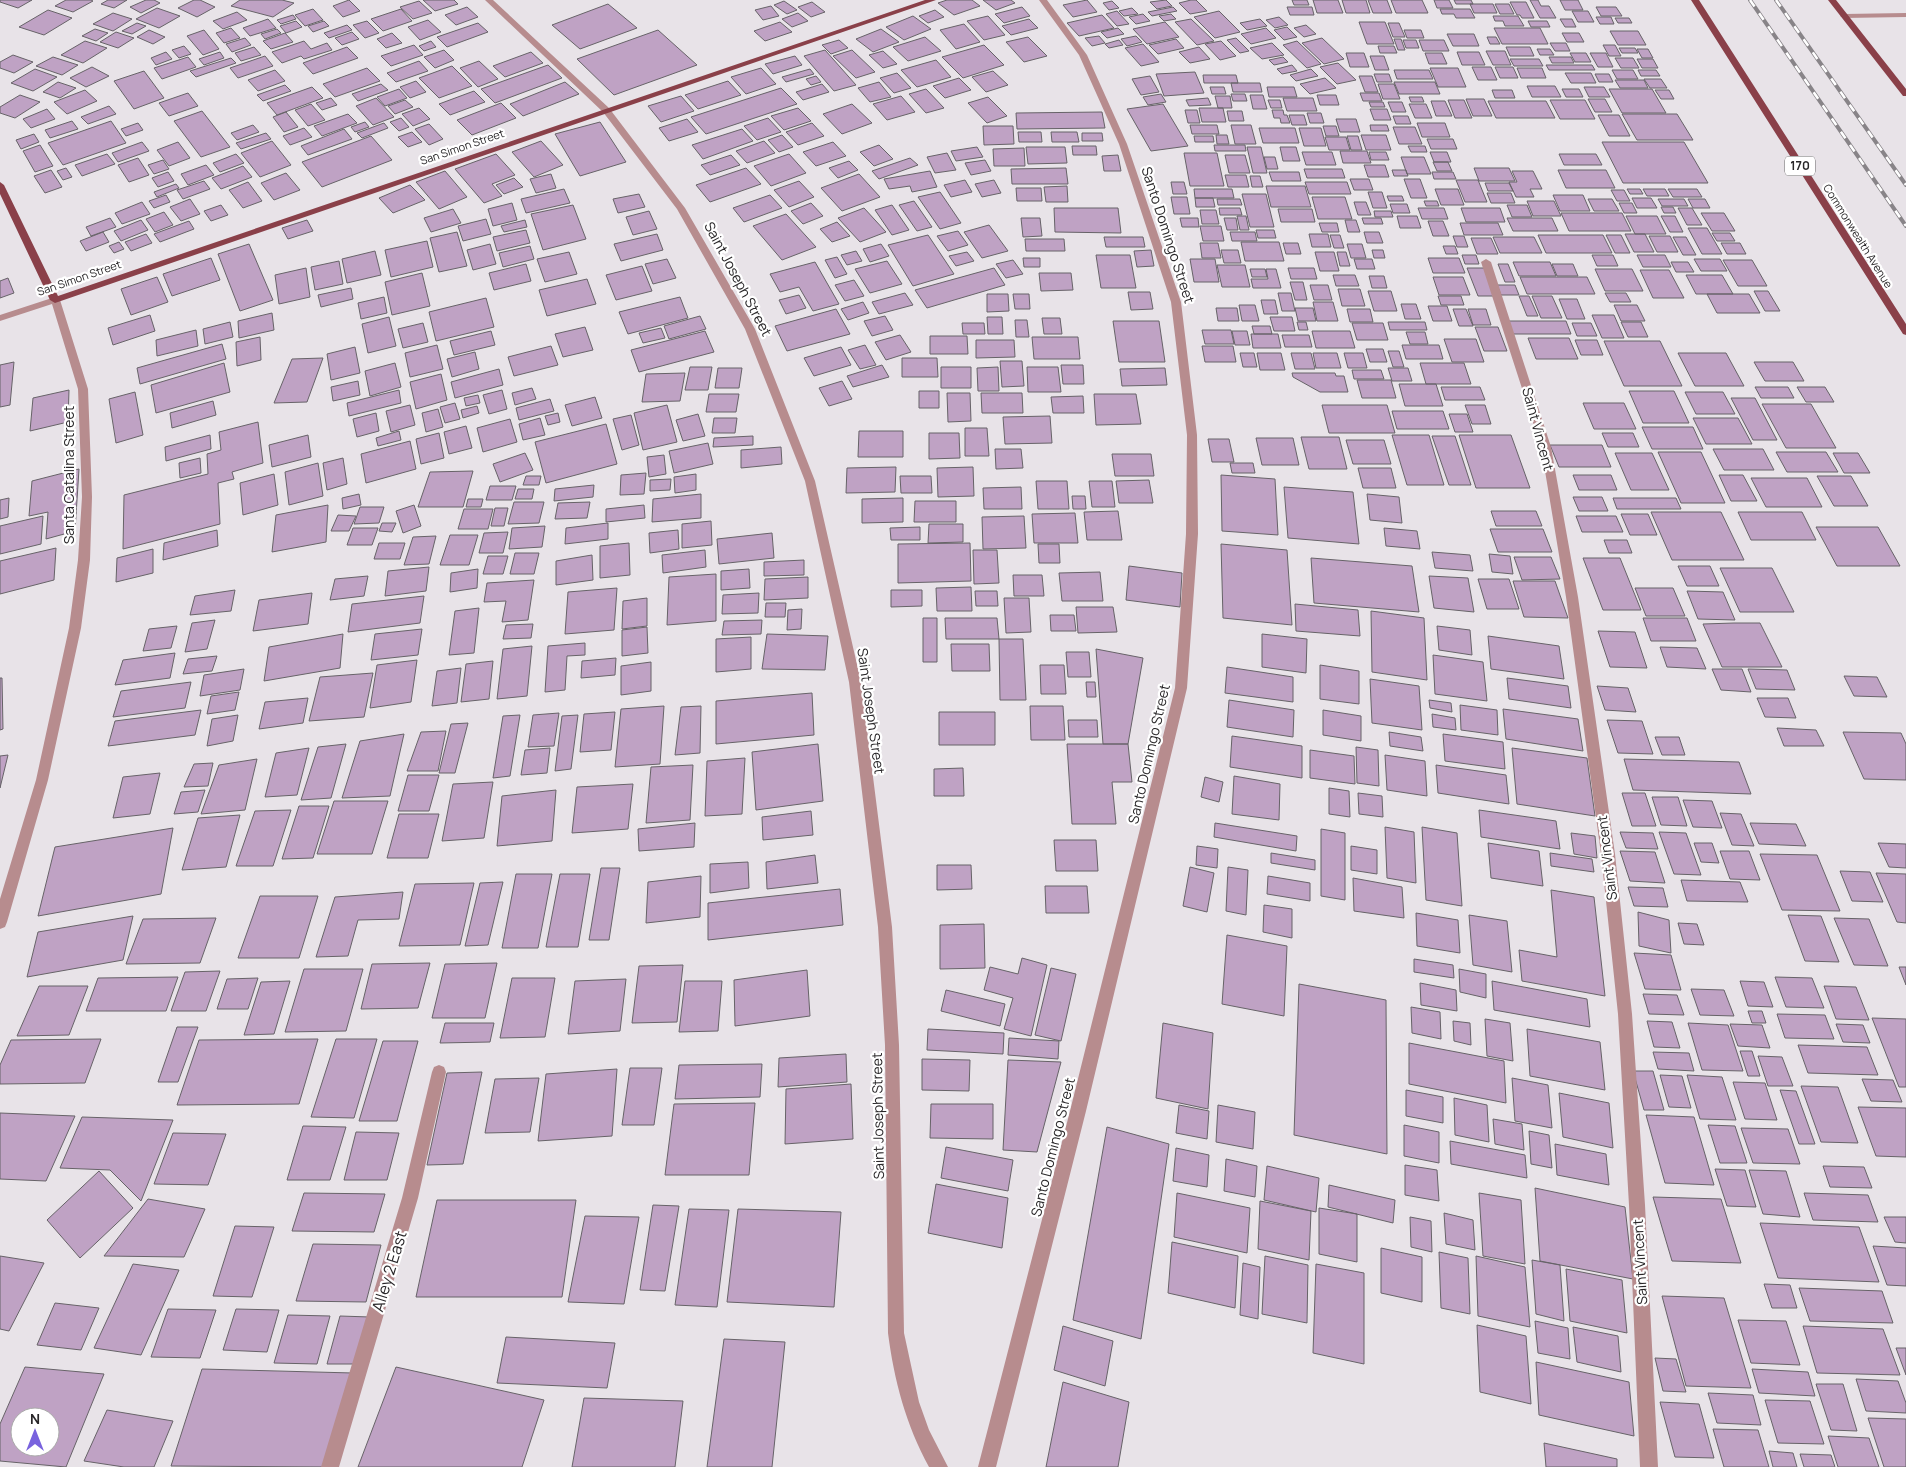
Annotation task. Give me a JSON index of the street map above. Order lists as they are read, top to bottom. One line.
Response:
{"streets":{"main road":["San Simon Street","170","Commonwealth Avenue","Santa Catalina Street"],"street":["Santo Domingo Street","Saint Joseph Street","Saint Vincent","Alley 2 East"]},"crossings":[["San Simon Street","Saint Joseph Street"],["San Simon Street","Santa Catalina Street"]],"north":"top"}
